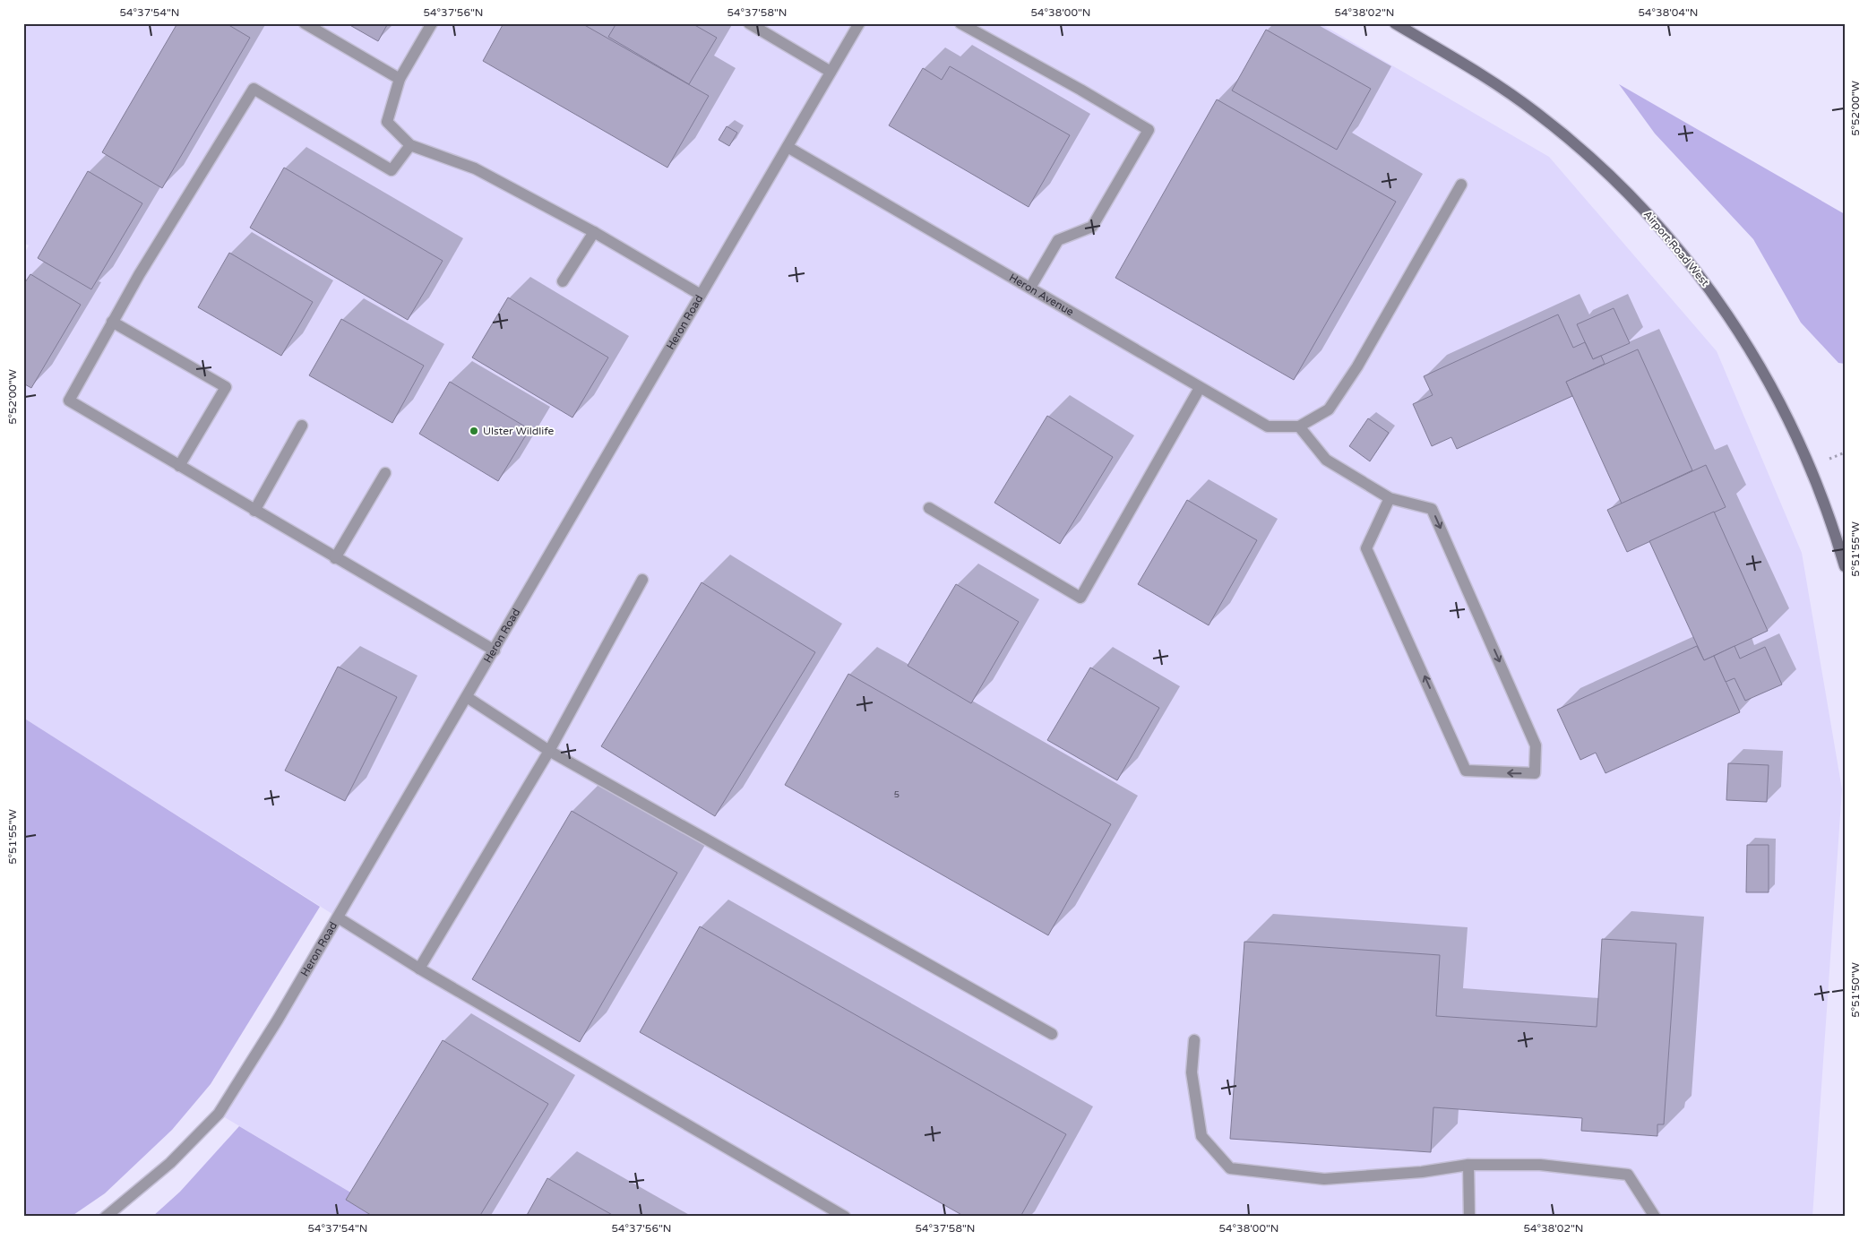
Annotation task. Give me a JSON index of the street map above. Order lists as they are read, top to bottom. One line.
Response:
{"streets":{"street":["Airport Road West","Heron Avenue","Heron Road"]},"crossings":[["Heron Avenue","Heron Road"]],"places":["Ulster Wildlife"],"house_numbers":["5"],"coordinates":["54°37'54\"N","54°37'56\"N","54°37'58\"N","54°38'00\"N","54°38'02\"N","54°38'04\"N","5°52'00\"W","5°51'55\"W","5°51'50\"W"]}
